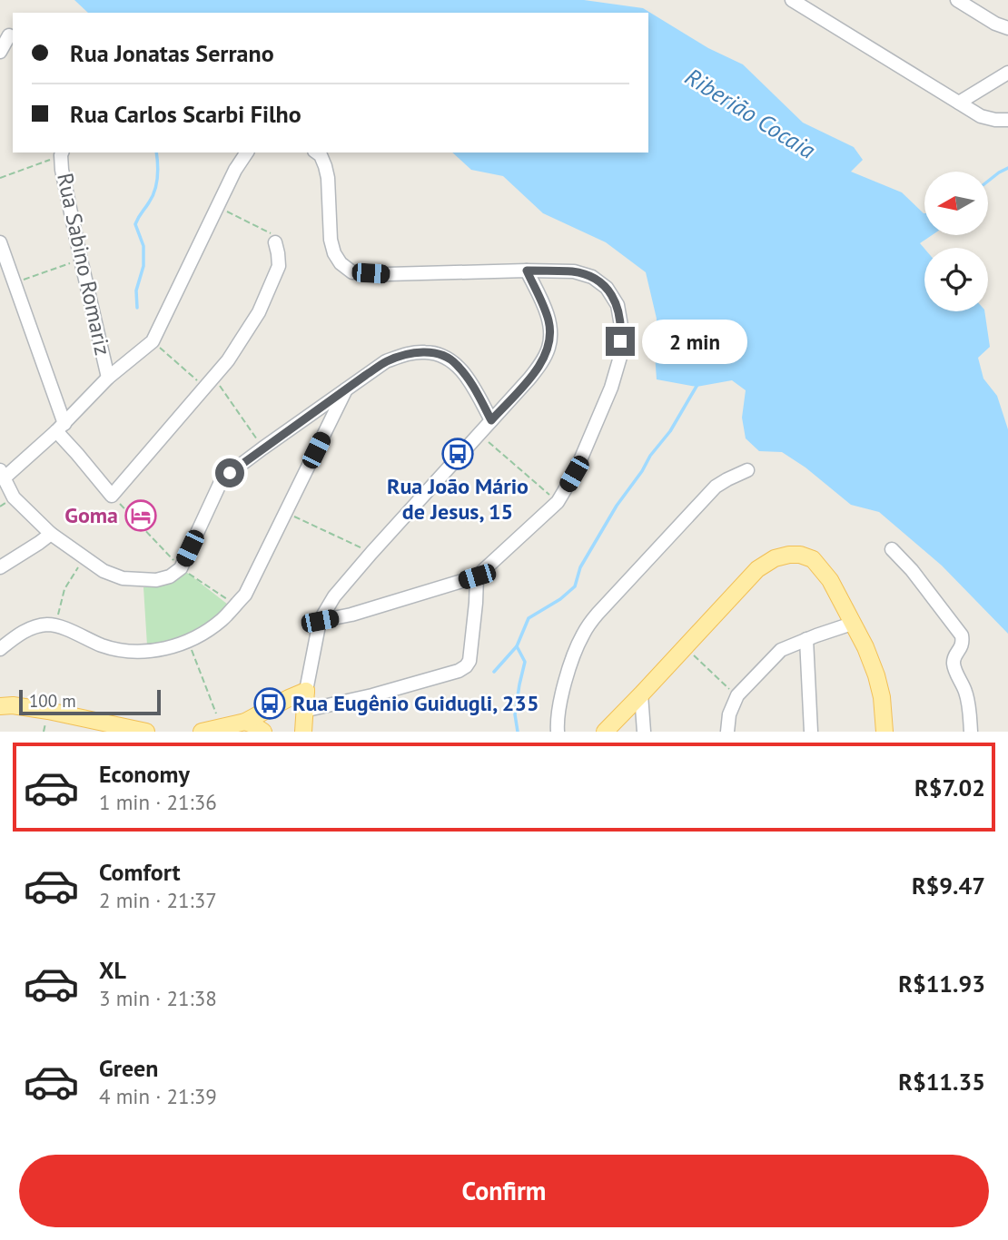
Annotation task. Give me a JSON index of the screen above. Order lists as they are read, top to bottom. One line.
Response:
{"streets":{"street":["Rua Sabino Romariz"]},"water":["Riberião Cocaia"],"places":{"bus stop":["Rua João Mário de Jesus, 15","Rua Eugênio Guidugli, 235"],"hotel":["Goma"]},"scale_bar":"100 m","north":"left","page":{"banner":["Rua Jonatas Serrano","Rua Carlos Scarbi Filho"],"bubble":"2 min","scale":"100 m","list":[{"name":"Economy","note":"1 min · 21:36","value":"R$7.02"},{"name":"Comfort","note":"2 min · 21:37","value":"R$9.47"},{"name":"XL","note":"3 min · 21:38","value":"R$11.93"},{"name":"Green","note":"4 min · 21:39","value":"R$11.35"}],"buttons":"Confirm"}}
